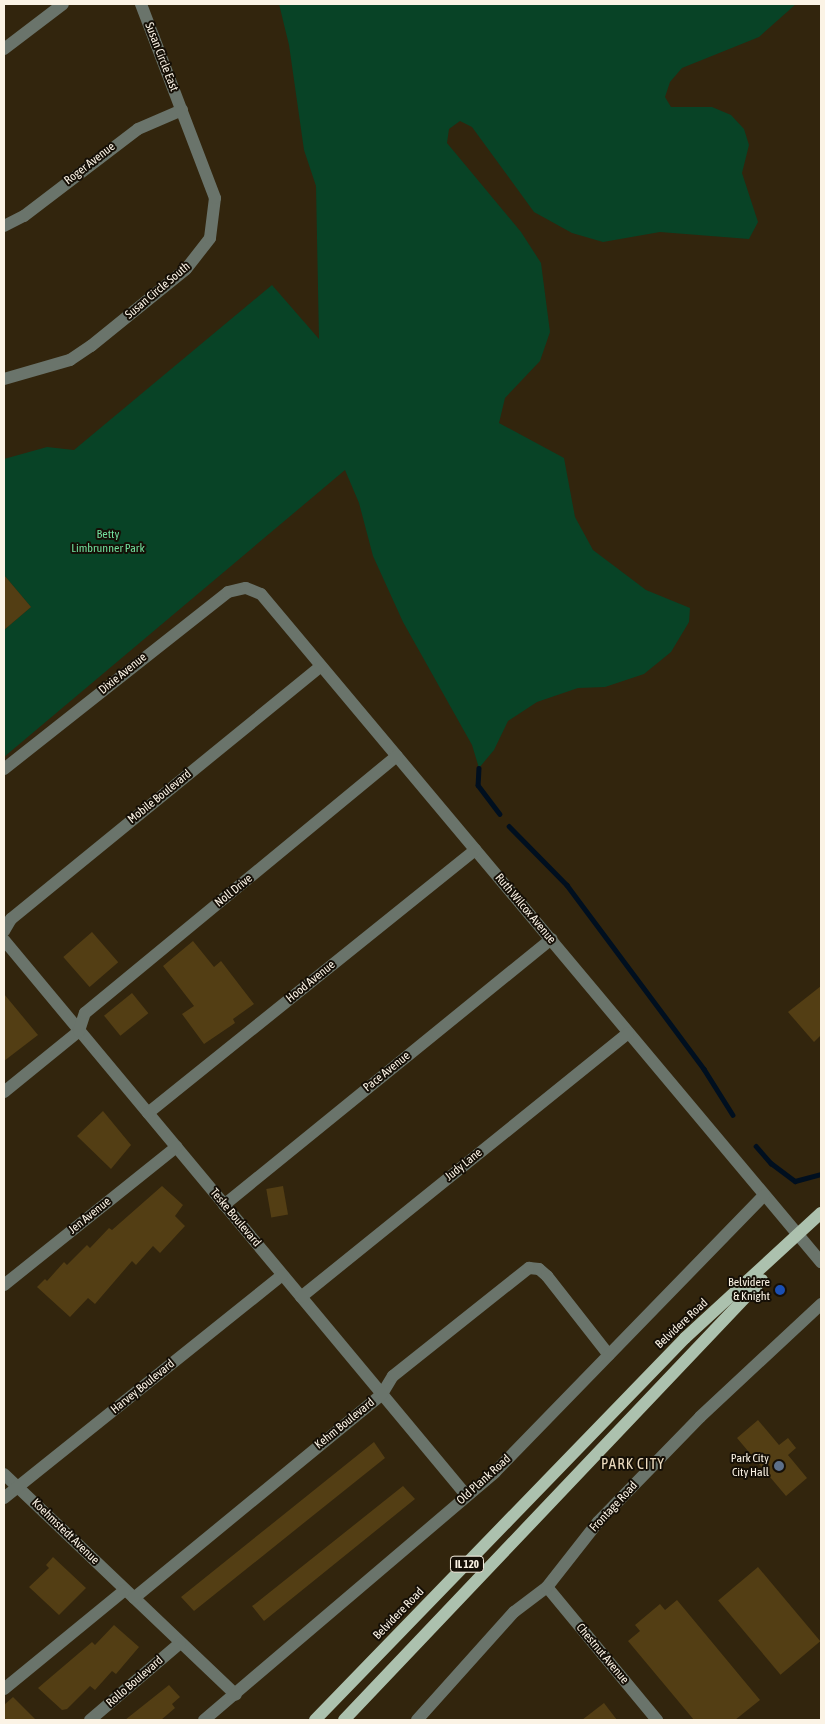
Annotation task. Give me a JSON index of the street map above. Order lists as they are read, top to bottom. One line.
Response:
{"streets":{"main road":["Belvidere Road","IL 120"],"street":["Susan Circle East","Roger Avenue","Susan Circle South","Dixie Avenue","Mobile Boulevard","Noll Drive","Ruth Wilcox Avenue","Hood Avenue","Pace Avenue","Judy Lane","Jen Avenue","Teske Boulevard","Harvey Boulevard","Kehm Boulevard","Old Plank Road","Frontage Road","Koehmstedt Avenue","Chestnut Avenue","Rollo Boulevard"]},"crossings":[["Susan Circle East","Roger Avenue"],["Susan Circle East","Susan Circle South"],["Roger Avenue","Susan Circle South"],["Dixie Avenue","Ruth Wilcox Avenue"],["Mobile Boulevard","Ruth Wilcox Avenue"],["Noll Drive","Ruth Wilcox Avenue"],["Noll Drive","Teske Boulevard"],["Ruth Wilcox Avenue","Hood Avenue"],["Ruth Wilcox Avenue","Pace Avenue"],["Ruth Wilcox Avenue","Judy Lane"],["Ruth Wilcox Avenue","Belvidere Road"],["Ruth Wilcox Avenue","Old Plank Road"],["Ruth Wilcox Avenue","IL 120"],["Hood Avenue","Teske Boulevard"],["Pace Avenue","Teske Boulevard"],["Judy Lane","Teske Boulevard"],["Jen Avenue","Teske Boulevard"],["Teske Boulevard","Harvey Boulevard"],["Teske Boulevard","Kehm Boulevard"],["Teske Boulevard","Old Plank Road"],["Belvidere Road","IL 120"],["Harvey Boulevard","Koehmstedt Avenue"],["Kehm Boulevard","Old Plank Road"],["Kehm Boulevard","Koehmstedt Avenue"],["Old Plank Road","Koehmstedt Avenue"],["Frontage Road","Chestnut Avenue"],["Koehmstedt Avenue","Rollo Boulevard"]],"districts":["PARK CITY"],"parks":["Betty Limbrunner Park"],"places":["Belvidere & Knight","Park City City Hall"]}
